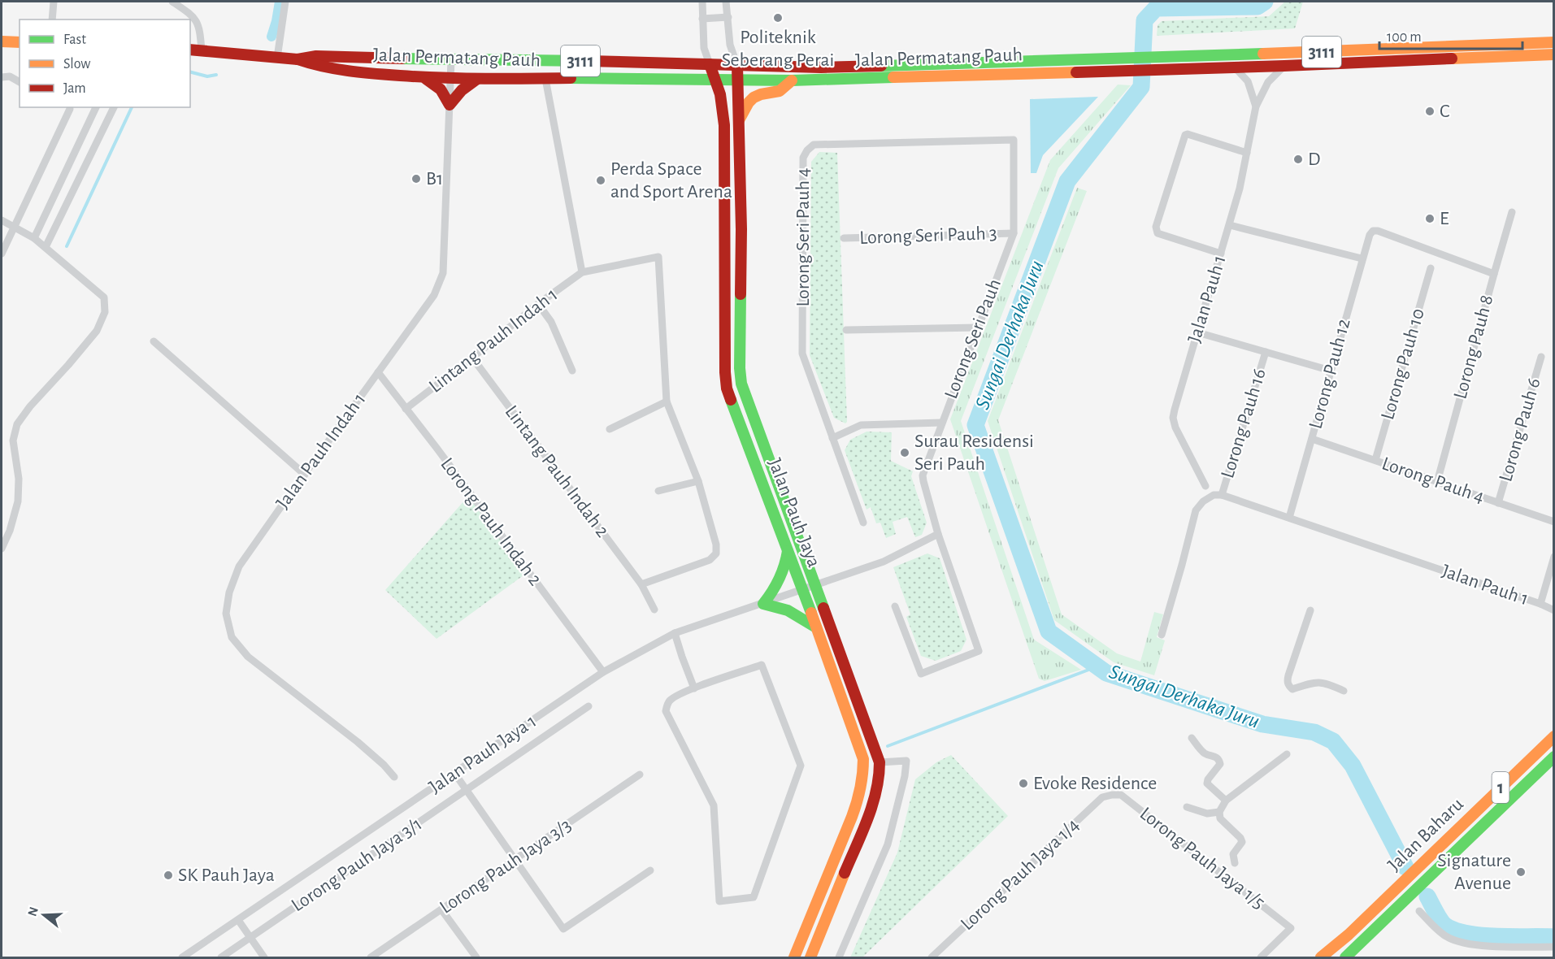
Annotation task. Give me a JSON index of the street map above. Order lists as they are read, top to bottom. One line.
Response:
{"streets":{"main road":["3111","Jalan Permatang Pauh","Jalan Pauh Jaya","1","Jalan Baharu"],"street":["Lorong Seri Pauh 3","Lorong Seri Pauh 4","Jalan Pauh 1","Lorong Seri Pauh","Lintang Pauh Indah 1","Lorong Pauh 8","Lorong Pauh 10","Lorong Pauh 12","Lorong Pauh 16","Lorong Pauh 6","Jalan Pauh Indah 1","Lintang Pauh Indah 2","Lorong Pauh 4","Lorong Pauh Indah 2","Jalan Pauh Jaya 1","Lorong Pauh Jaya 1/5","Lorong Pauh Jaya 3/1","Lorong Pauh Jaya 3/3","Lorong Pauh Jaya 1/4"]},"crossings":[["Jalan Permatang Pauh","Jalan Pauh 1"],["Jalan Permatang Pauh","Jalan Pauh Indah 1"],["Jalan Permatang Pauh","Jalan Pauh Jaya"],["Lorong Seri Pauh 3","Lorong Seri Pauh"],["Lorong Seri Pauh 4","Lorong Seri Pauh"],["Jalan Pauh 1","Lorong Pauh 12"],["Jalan Pauh 1","Lorong Pauh 16"],["Lintang Pauh Indah 1","Lintang Pauh Indah 2"],["Lintang Pauh Indah 1","Lorong Pauh Indah 2"],["Lorong Pauh 8","Lorong Pauh 12"],["Lorong Pauh 8","Lorong Pauh 4"],["Lorong Pauh 10","Lorong Pauh 4"],["Lorong Pauh 12","Lorong Pauh 4"],["Lorong Pauh 6","Lorong Pauh 4"],["Jalan Pauh Indah 1","Lorong Pauh Indah 2"],["Jalan Pauh Jaya","Jalan Pauh Jaya 1"],["Lorong Pauh Indah 2","Jalan Pauh Jaya 1"],["Lorong Pauh Jaya 1/5","Lorong Pauh Jaya 1/4"]],"water":["Sungai Derhaka Juru"],"places":["Politeknik Seberang Perai","C","D","B1","Perda Space and Sport Arena","E","Surau Residensi Seri Pauh","Evoke Residence","Signature Avenue","SK Pauh Jaya"],"legend":["Fast","Slow","Jam"],"scale_bar":"100 m","north":"left"}
